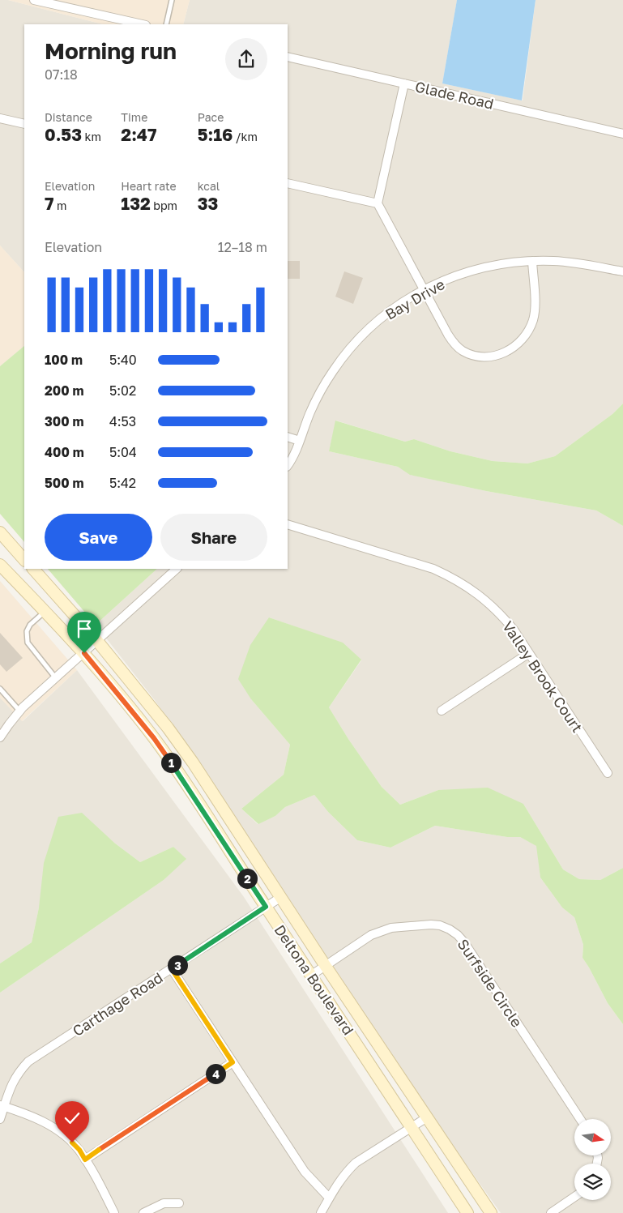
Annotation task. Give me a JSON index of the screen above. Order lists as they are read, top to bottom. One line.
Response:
{"streets":{"main road":["Deltona Boulevard"],"street":["Glade Road","Bay Drive","Valley Brook Court","Surfside Circle","Carthage Road"]},"crossings":[["Deltona Boulevard","Surfside Circle"],["Deltona Boulevard","Carthage Road"]],"north":"right","page":{"heading":["Morning run","07:18"],"stats":[["Distance","0.53 km"],["Time","2:47"],["Pace","5:16 /km"],["Elevation","7 m"],["Heart rate","132 bpm"],["kcal","33"]],"chart":["Elevation","12–18 m"],"list":[{"name":"100 m","note":"5:40"},{"name":"200 m","note":"5:02"},{"name":"300 m","note":"4:53"},{"name":"400 m","note":"5:04"},{"name":"500 m","note":"5:42"}],"buttons":["Save","Share"],"pins":["1","2","3","4"]}}
